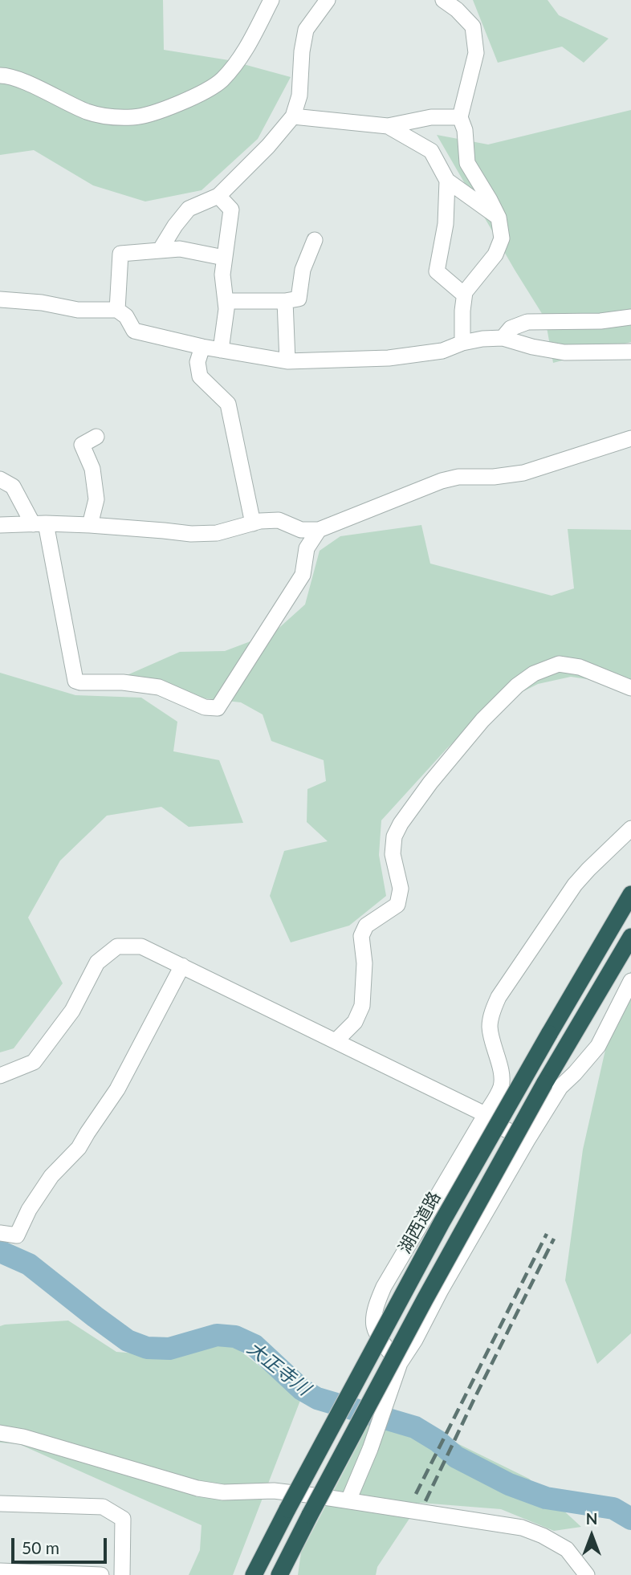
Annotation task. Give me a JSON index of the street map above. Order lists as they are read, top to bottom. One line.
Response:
{"streets":{"highway":["湖西道路"]},"water":["大正寺川"],"scale_bar":"50 m","north":"top"}
